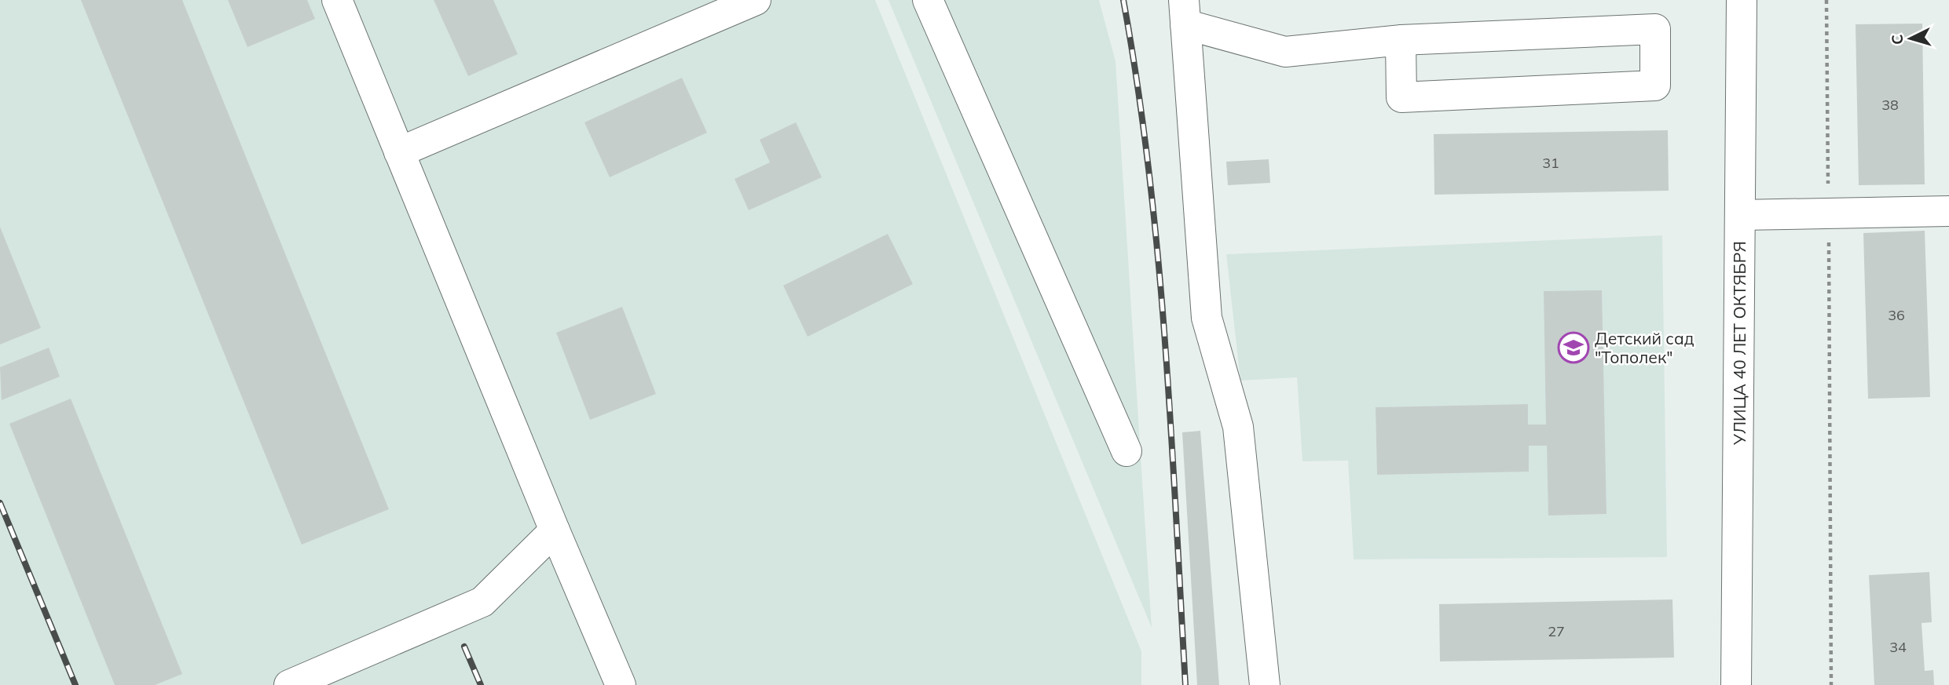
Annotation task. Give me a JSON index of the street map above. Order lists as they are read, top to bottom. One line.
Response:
{"streets":{"main road":["УЛИЦА 40 ЛЕТ ОКТЯБРЯ"]},"places":{"school or university":["Детский сад \"Тополек\""]},"house_numbers":["38","31","36","27","34"],"north":"left"}
